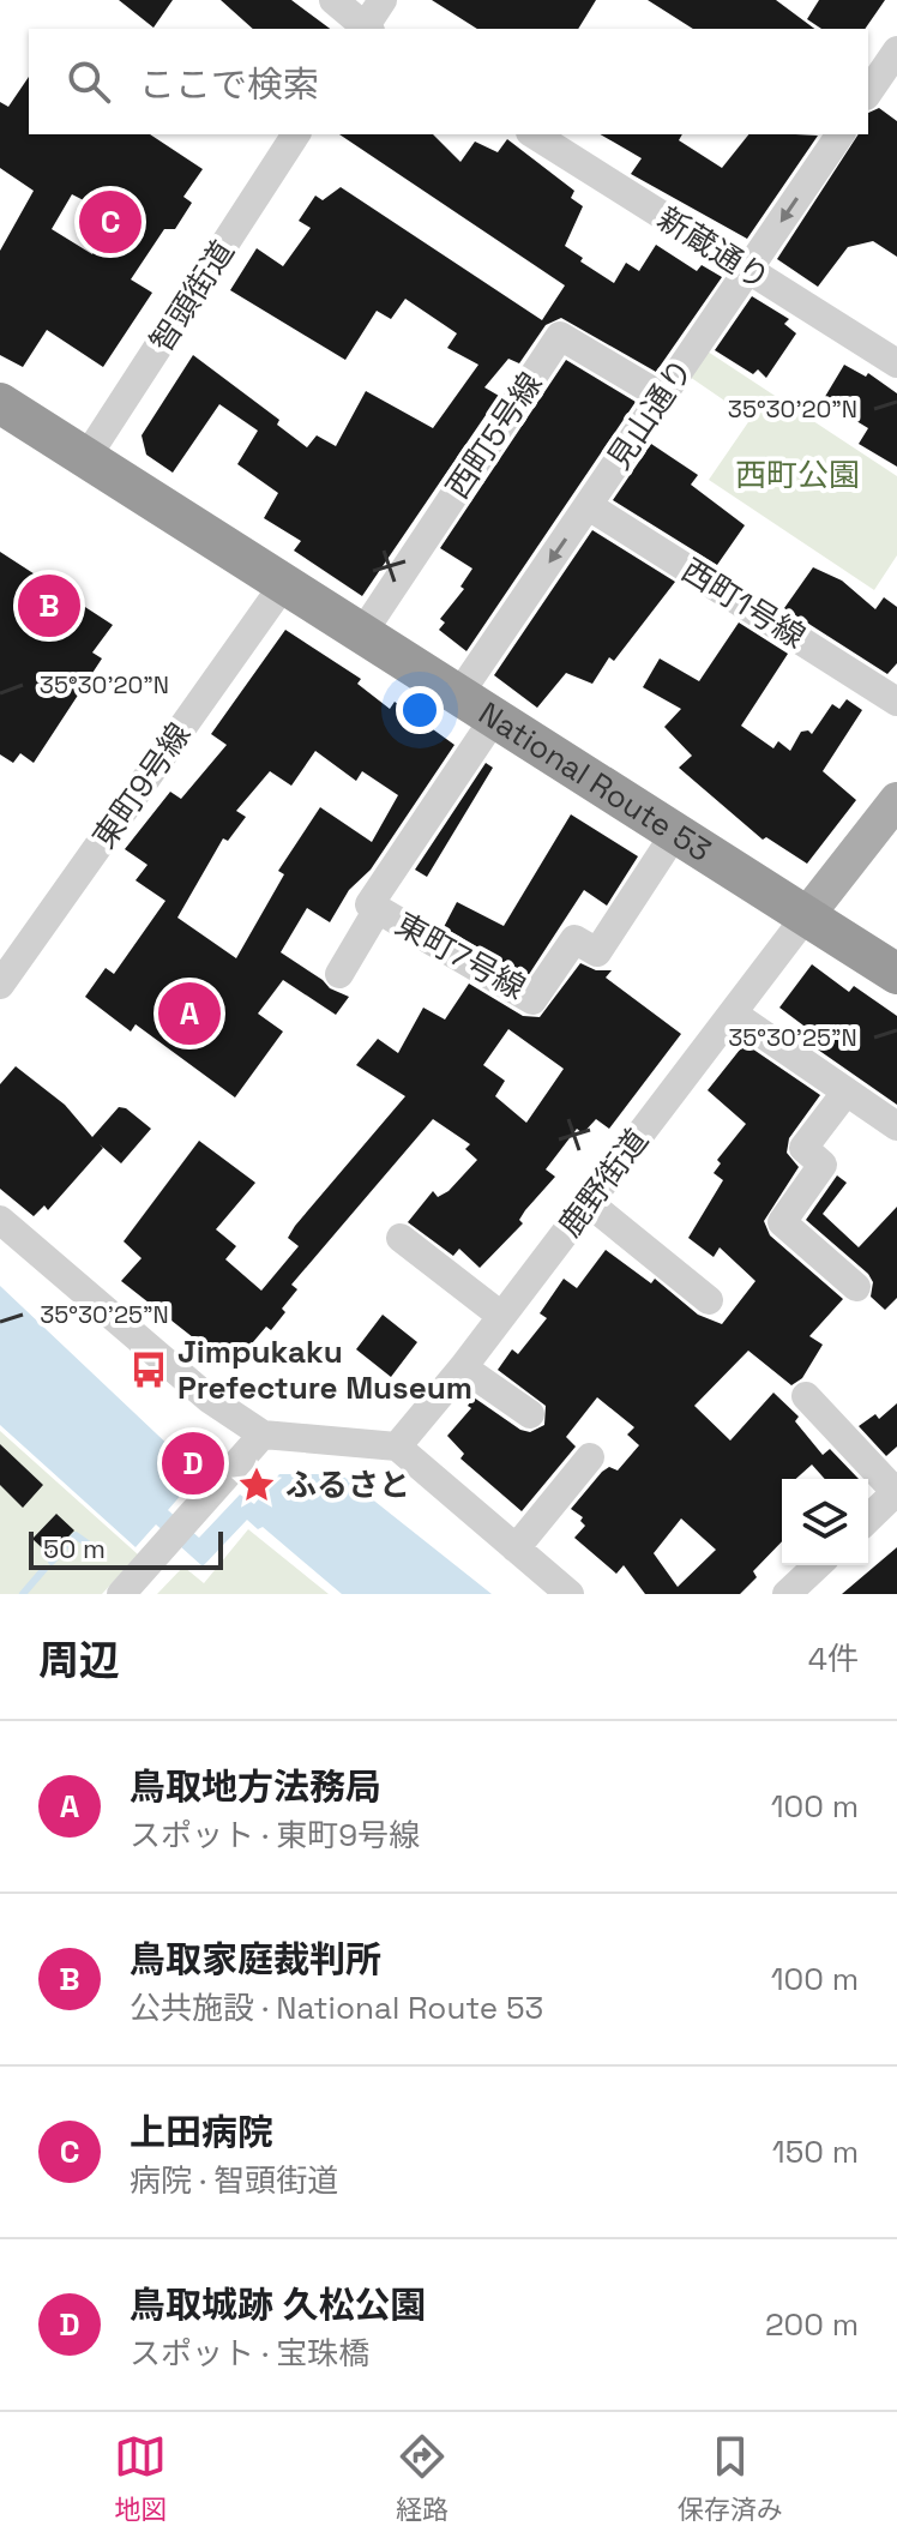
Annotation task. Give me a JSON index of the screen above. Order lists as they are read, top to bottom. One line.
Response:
{"streets":{"highway":["National Route 53"],"street":["新蔵通り","智頭街道","見山通り","西町5号線","西町1号線","東町9号線","東町7号線","鹿野街道"]},"crossings":[["新蔵通り","見山通り"],["智頭街道","National Route 53"],["見山通り","西町5号線"],["見山通り","西町1号線"],["見山通り","National Route 53"],["西町5号線","National Route 53"],["National Route 53","東町9号線"],["National Route 53","東町7号線"],["National Route 53","鹿野街道"]],"one_way":["見山通り"],"parks":["西町公園"],"places":{"bus stop":["Jimpukaku Prefecture Museum"],"place":["ふるさと"]},"scale_bar":"50 m","page":{"search":"ここで検索","pins":["C","B","A","D"],"scale":"50 m","heading":["周辺","4件"],"list":[{"mark":"A","name":"鳥取地方法務局","note":"スポット · 東町9号線","value":"100 m"},{"mark":"B","name":"鳥取家庭裁判所","note":"公共施設 · National Route 53","value":"100 m"},{"mark":"C","name":"上田病院","note":"病院 · 智頭街道","value":"150 m"},{"mark":"D","name":"鳥取城跡 久松公園","note":"スポット · 宝珠橋","value":"200 m"}],"nav":["地図","経路","保存済み"]},"coordinates":["35°30'20\"N","35°30'25\"N"]}
